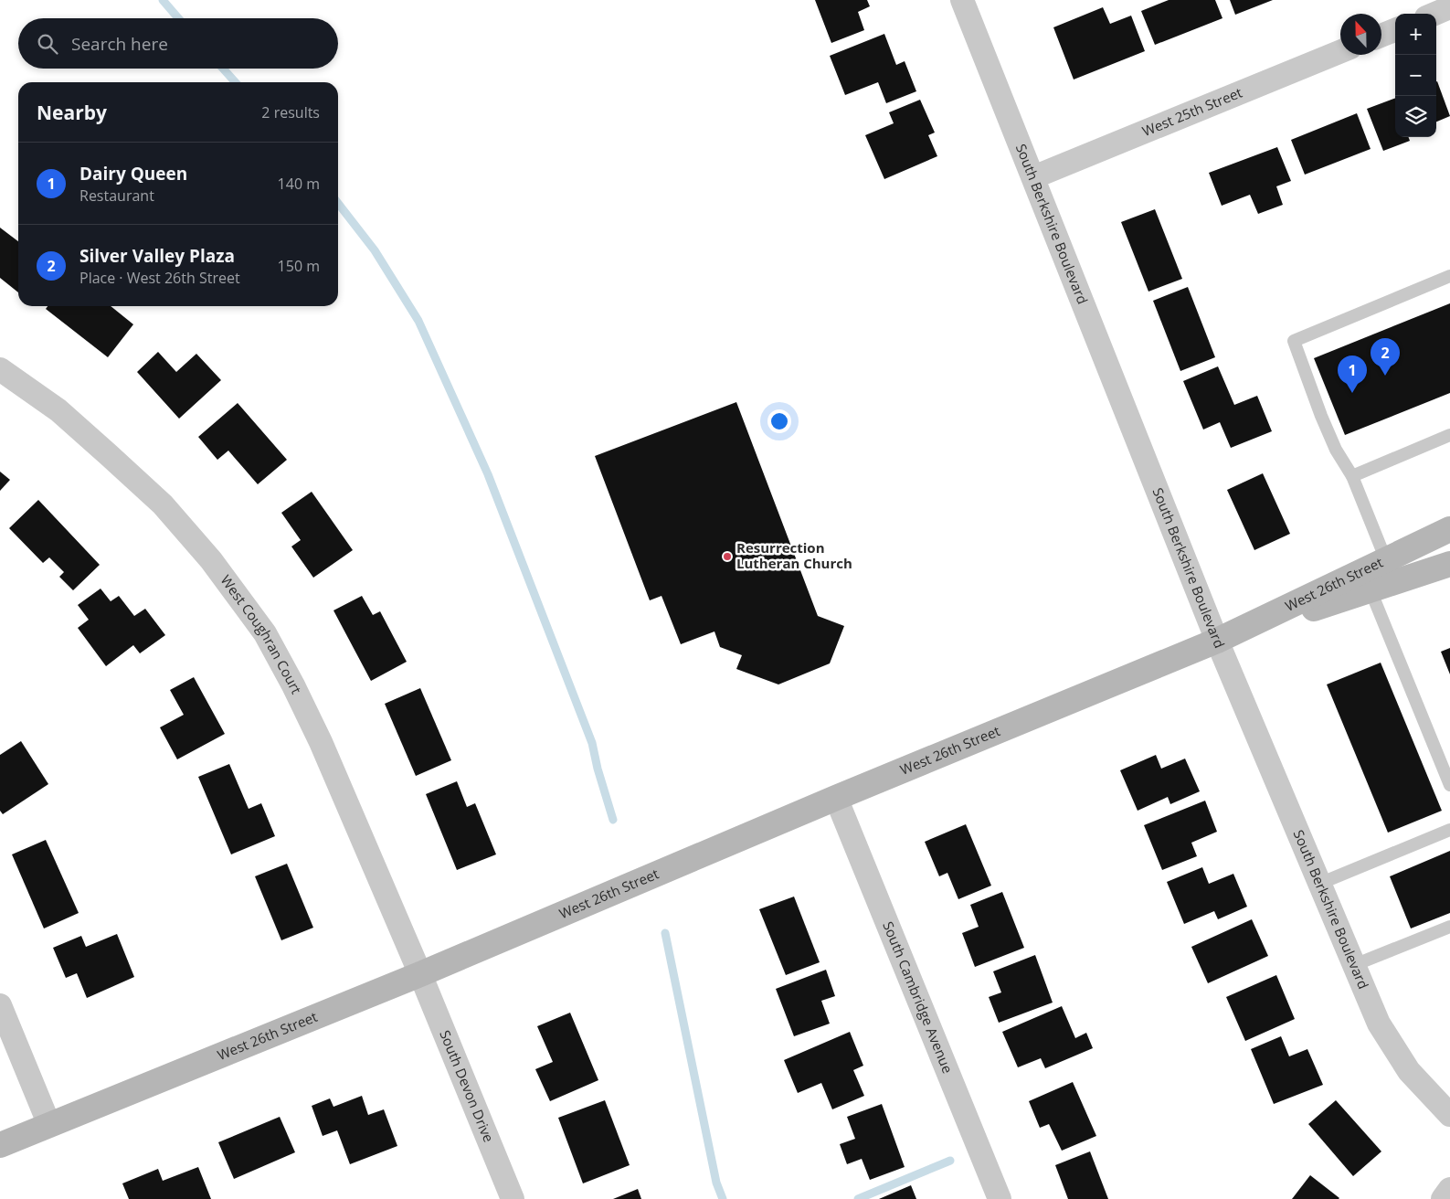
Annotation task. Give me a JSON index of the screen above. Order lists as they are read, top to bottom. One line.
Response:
{"streets":{"main road":["West 26th Street"],"street":["West 25th Street","South Berkshire Boulevard","West Coughran Court","South Cambridge Avenue","South Devon Drive"]},"crossings":[["West 25th Street","South Berkshire Boulevard"],["South Berkshire Boulevard","West 26th Street"],["West 26th Street","West Coughran Court"],["West 26th Street","South Cambridge Avenue"],["West 26th Street","South Devon Drive"],["West Coughran Court","South Devon Drive"]],"places":["Resurrection Lutheran Church"],"north":"top","page":{"map_buttons":["+","−"],"search":"Search here","heading":["Nearby","2 results"],"list":[{"mark":"1","name":"Dairy Queen","note":"Restaurant","value":"140 m"},{"mark":"2","name":"Silver Valley Plaza","note":"Place · West 26th Street","value":"150 m"}],"pins":["2","1"]}}
